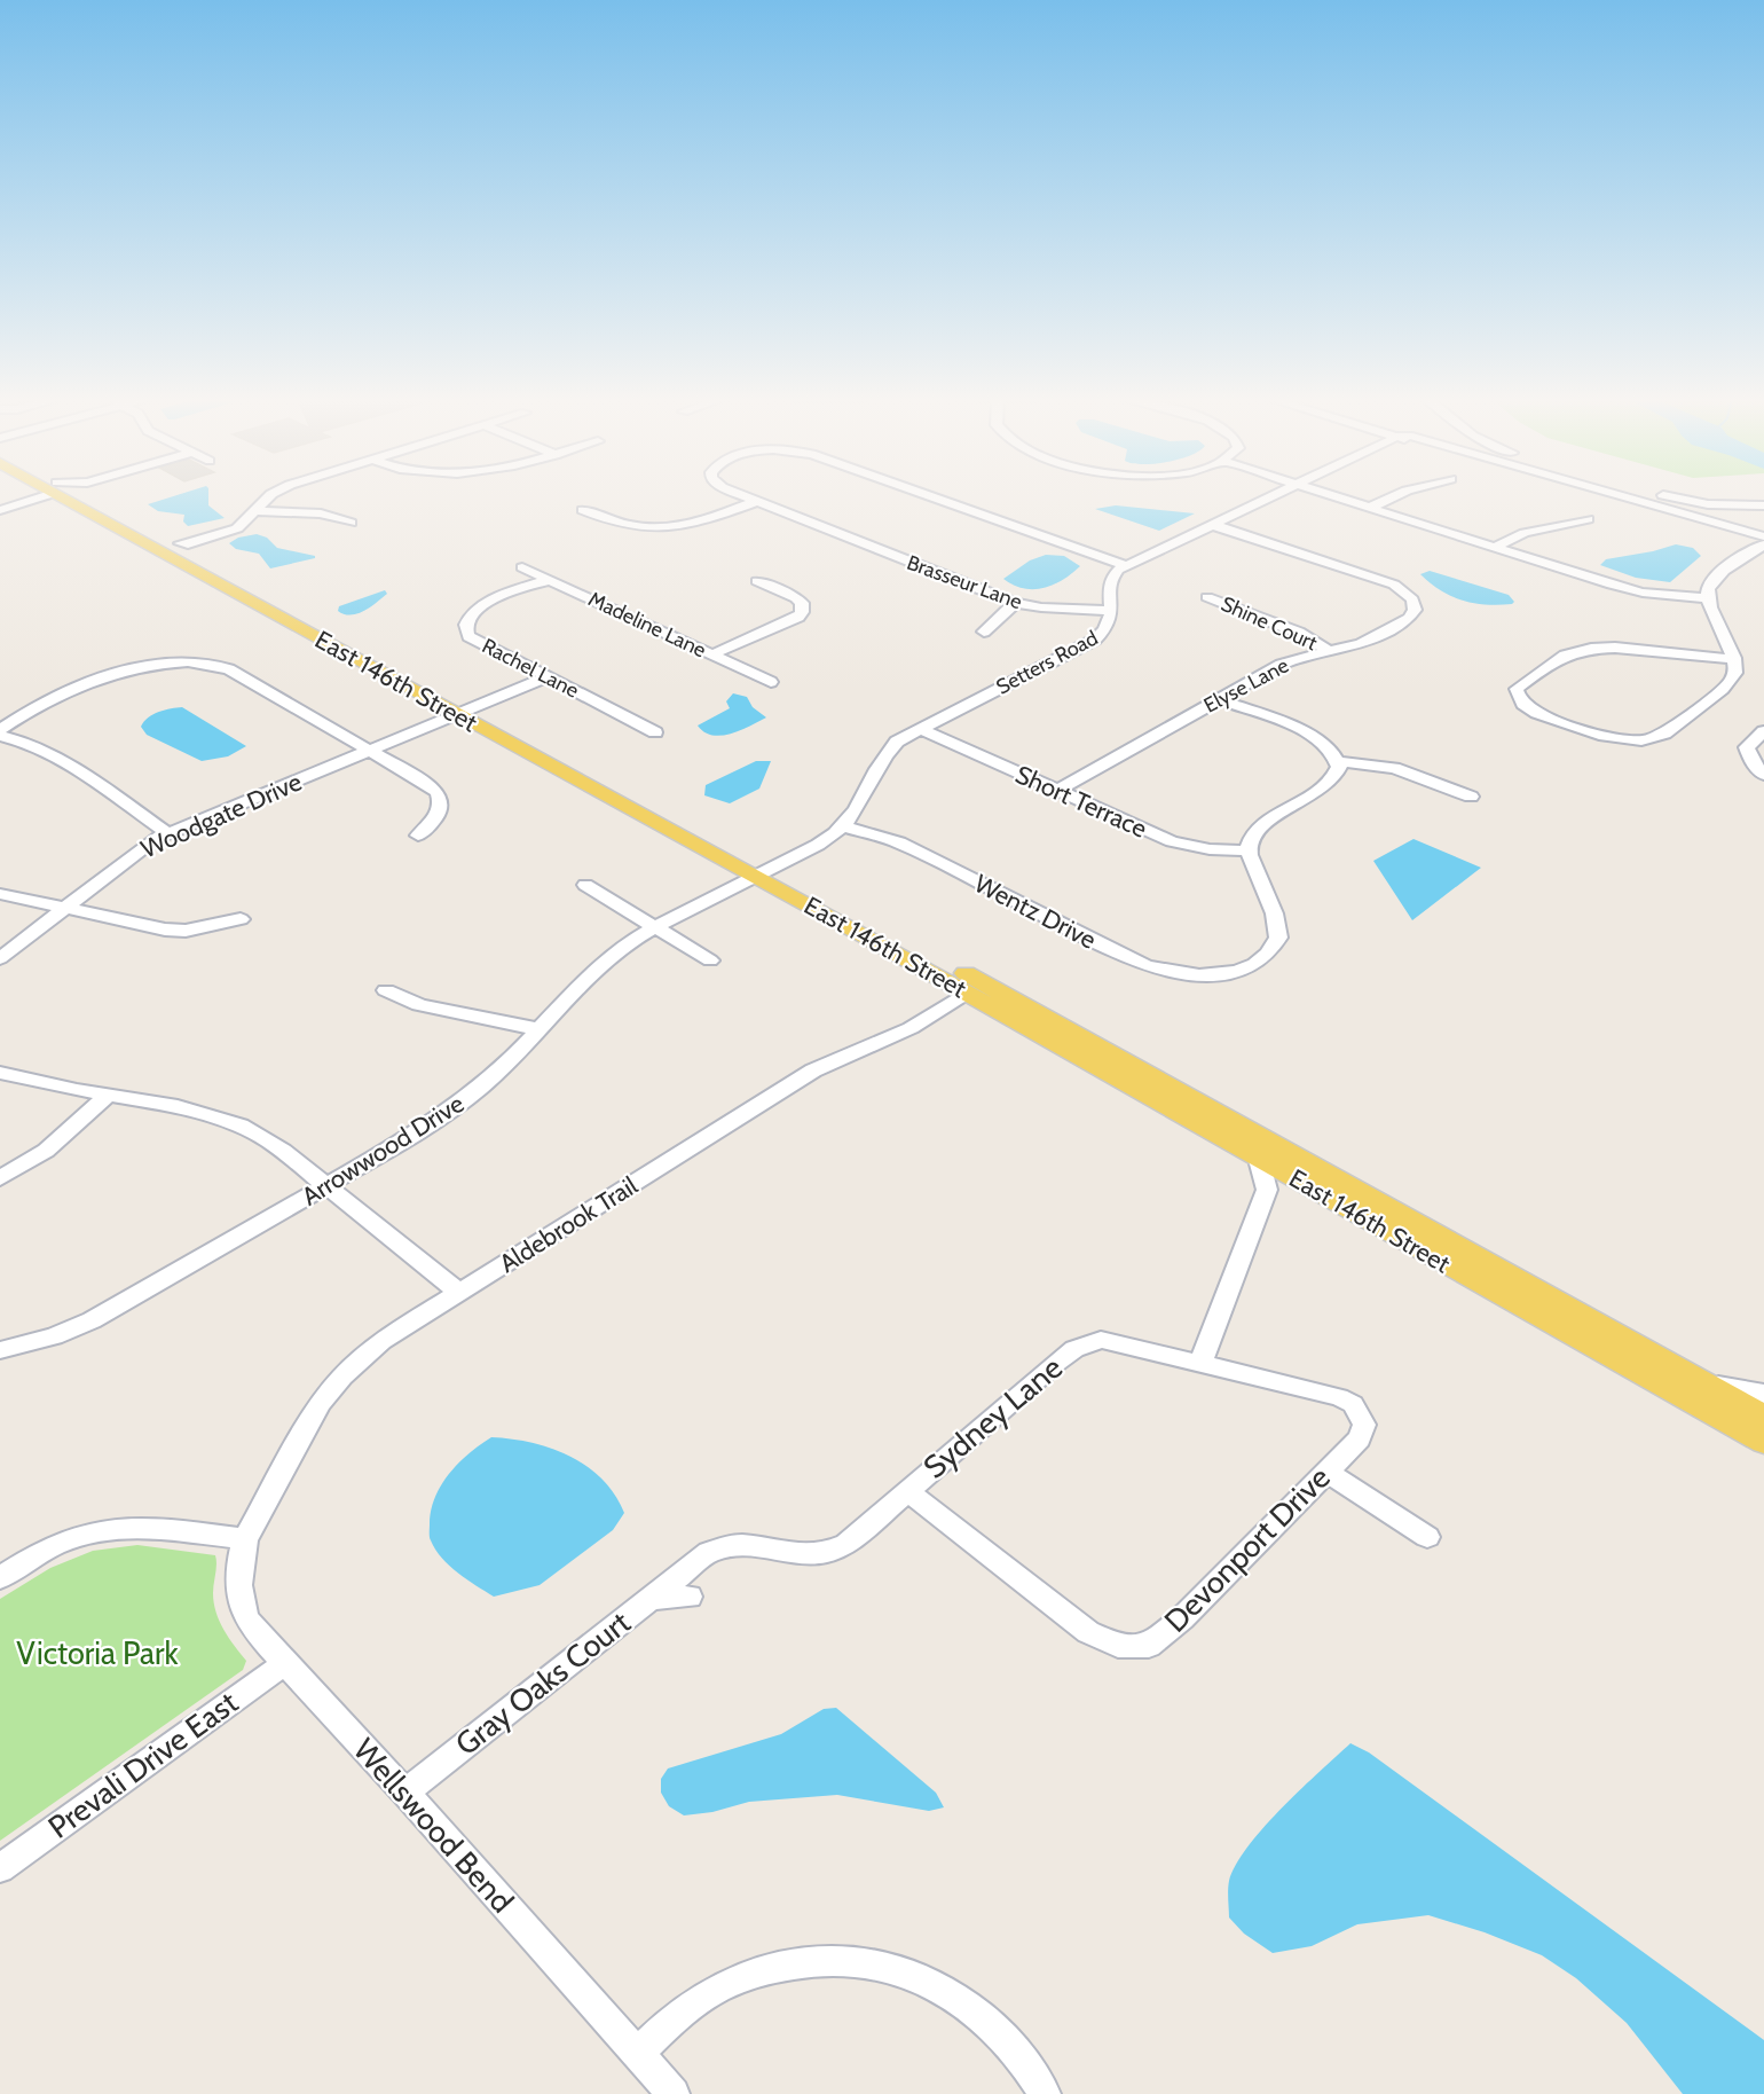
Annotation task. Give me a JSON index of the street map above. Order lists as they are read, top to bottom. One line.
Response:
{"streets":{"main road":["East 146th Street"],"street":["Brasseur Lane","Shine Court","Madeline Lane","Setters Road","Rachel Lane","Elyse Lane","Short Terrace","Woodgate Drive","Wentz Drive","Arrowwood Drive","Aldebrook Trail","Sydney Lane","Devonport Drive","Gray Oaks Court","Prevali Drive East","Wellswood Bend"]},"crossings":[["Brasseur Lane","Setters Road"],["Shine Court","Elyse Lane"],["Madeline Lane","Rachel Lane"],["Setters Road","East 146th Street"],["Setters Road","Short Terrace"],["Setters Road","Wentz Drive"],["Setters Road","Arrowwood Drive"],["Rachel Lane","Woodgate Drive"],["East 146th Street","Woodgate Drive"],["East 146th Street","Arrowwood Drive"],["East 146th Street","Aldebrook Trail"],["Elyse Lane","Short Terrace"],["Short Terrace","Wentz Drive"],["Aldebrook Trail","Wellswood Bend"],["Sydney Lane","Devonport Drive"],["Sydney Lane","Gray Oaks Court"],["Gray Oaks Court","Wellswood Bend"],["Prevali Drive East","Wellswood Bend"]],"parks":["Victoria Park"]}
